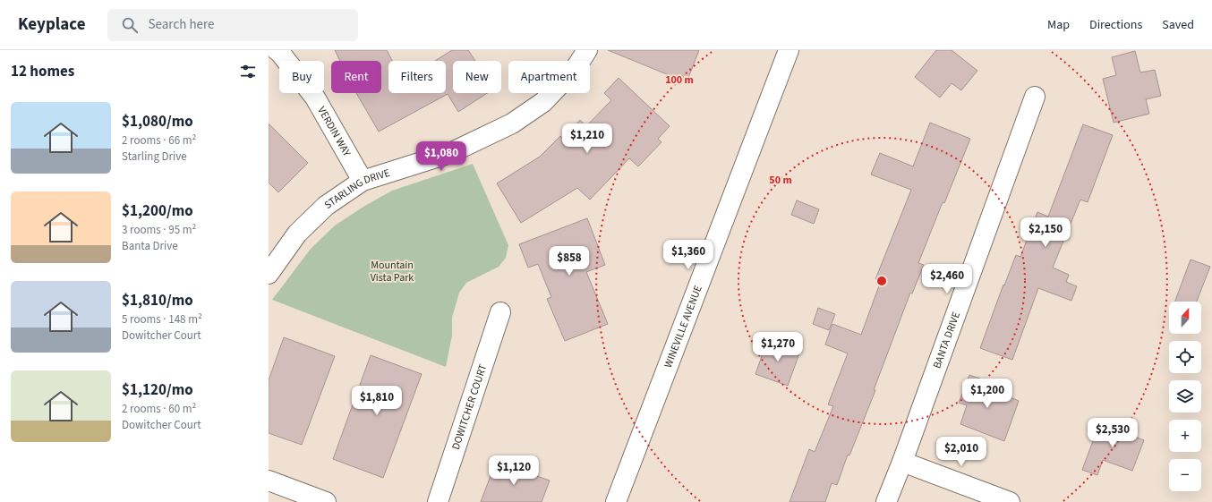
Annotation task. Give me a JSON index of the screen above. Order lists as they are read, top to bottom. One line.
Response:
{"streets":{"street":["VERDIN WAY","STARLING DRIVE","WINEVILLE AVENUE","BANTA DRIVE","DOWITCHER COURT"]},"crossings":[["VERDIN WAY","STARLING DRIVE"]],"parks":["Mountain Vista Park"],"north":"top","page":{"header":"Keyplace","search":"Search here","nav":["Map","Directions","Saved"],"heading":"12 homes","chip":["Buy","Rent","Filters","New","Apartment"],"list":[{"name":"$1,080/mo","note":"2 rooms · 66 m² · Starling Drive"},{"name":"$1,200/mo","note":"3 rooms · 95 m² · Banta Drive"},{"name":"$1,810/mo","note":"5 rooms · 148 m² · Dowitcher Court"},{"name":"$1,120/mo","note":"2 rooms · 60 m² · Dowitcher Court"}],"price":["$1,210","$1,080","$2,150","$1,360","$858","$2,460","$1,270","$1,200","$1,810","$2,530","$2,010","$1,120"],"map_buttons":["+","−"]},"rings":["100 m","50 m"]}
